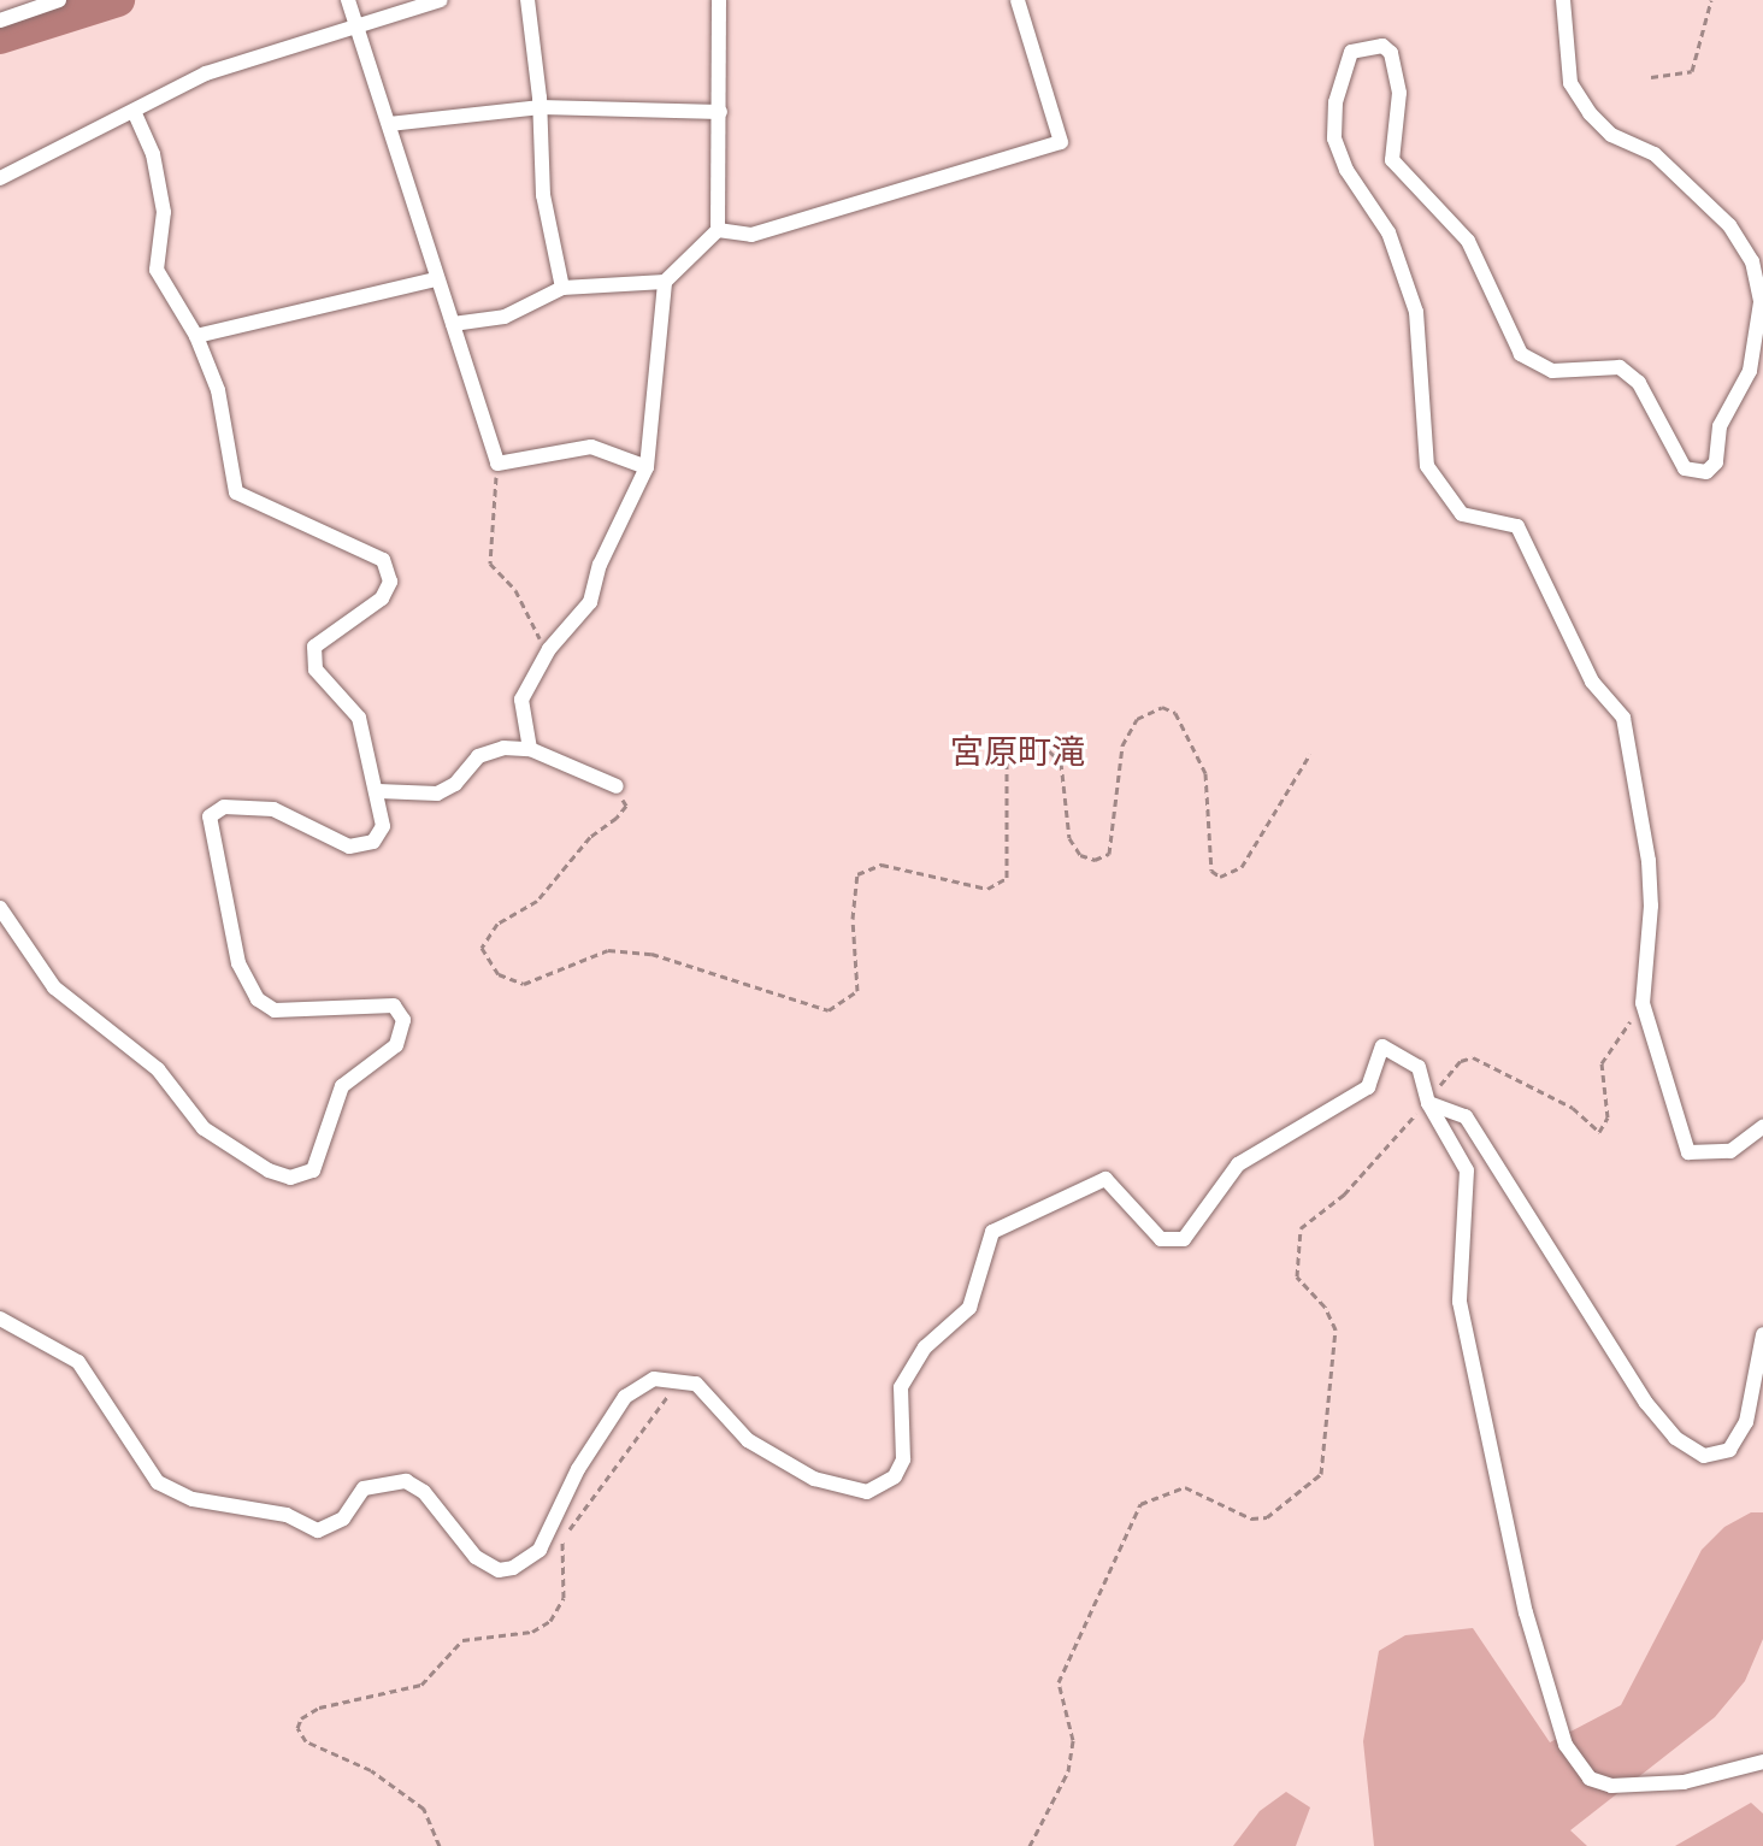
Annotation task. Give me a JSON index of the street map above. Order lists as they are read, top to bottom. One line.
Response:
{"districts":["宮原町滝"]}
